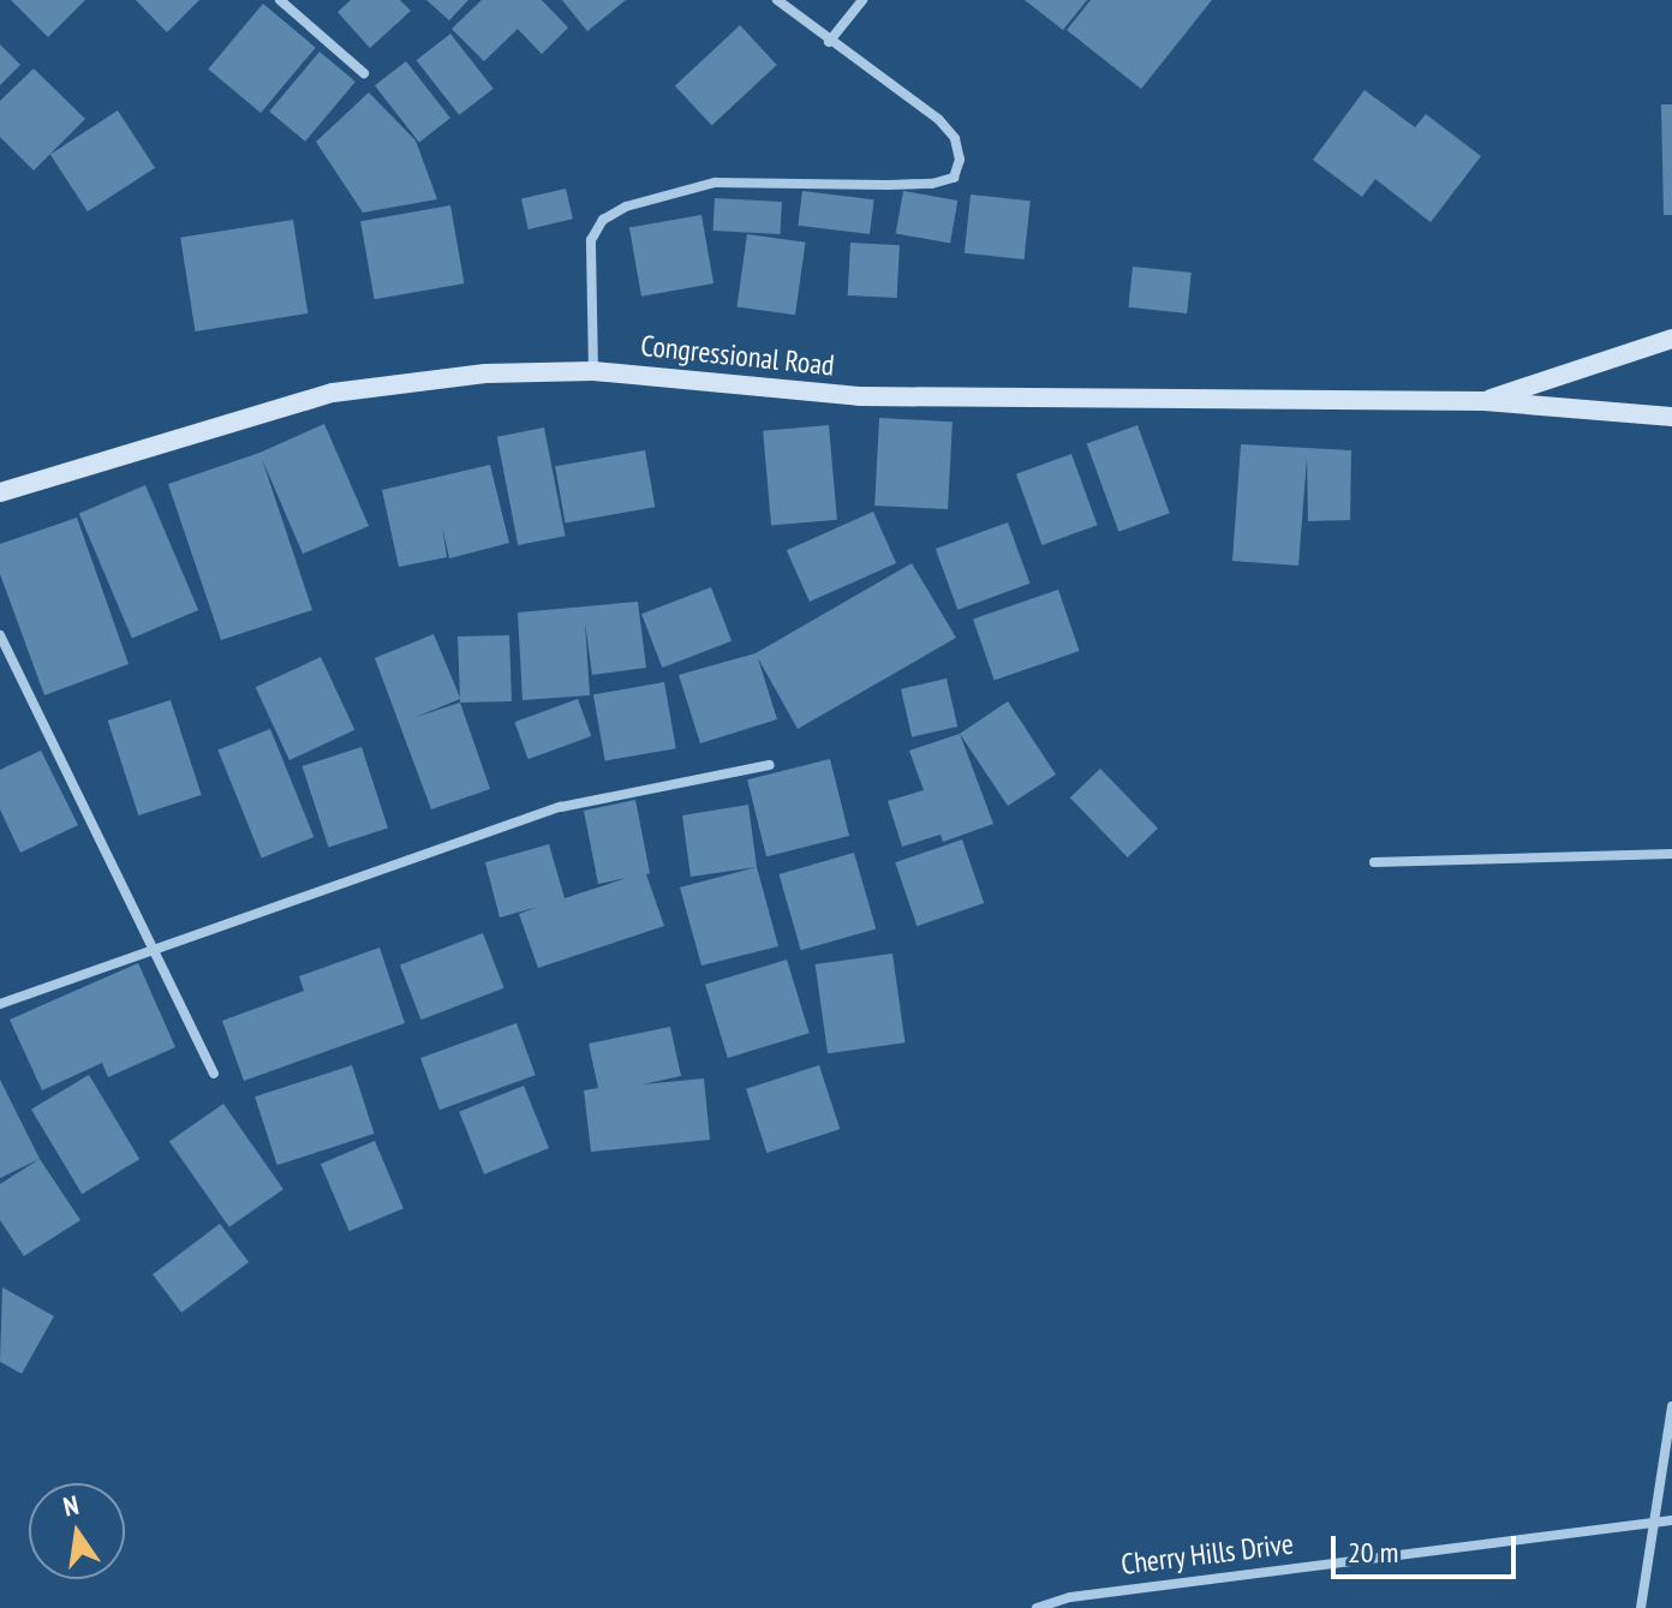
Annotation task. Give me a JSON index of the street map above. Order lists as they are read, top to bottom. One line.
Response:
{"streets":{"main road":["Congressional Road"],"street":["Cherry Hills Drive"]},"scale_bar":"20 m","north":"top"}
